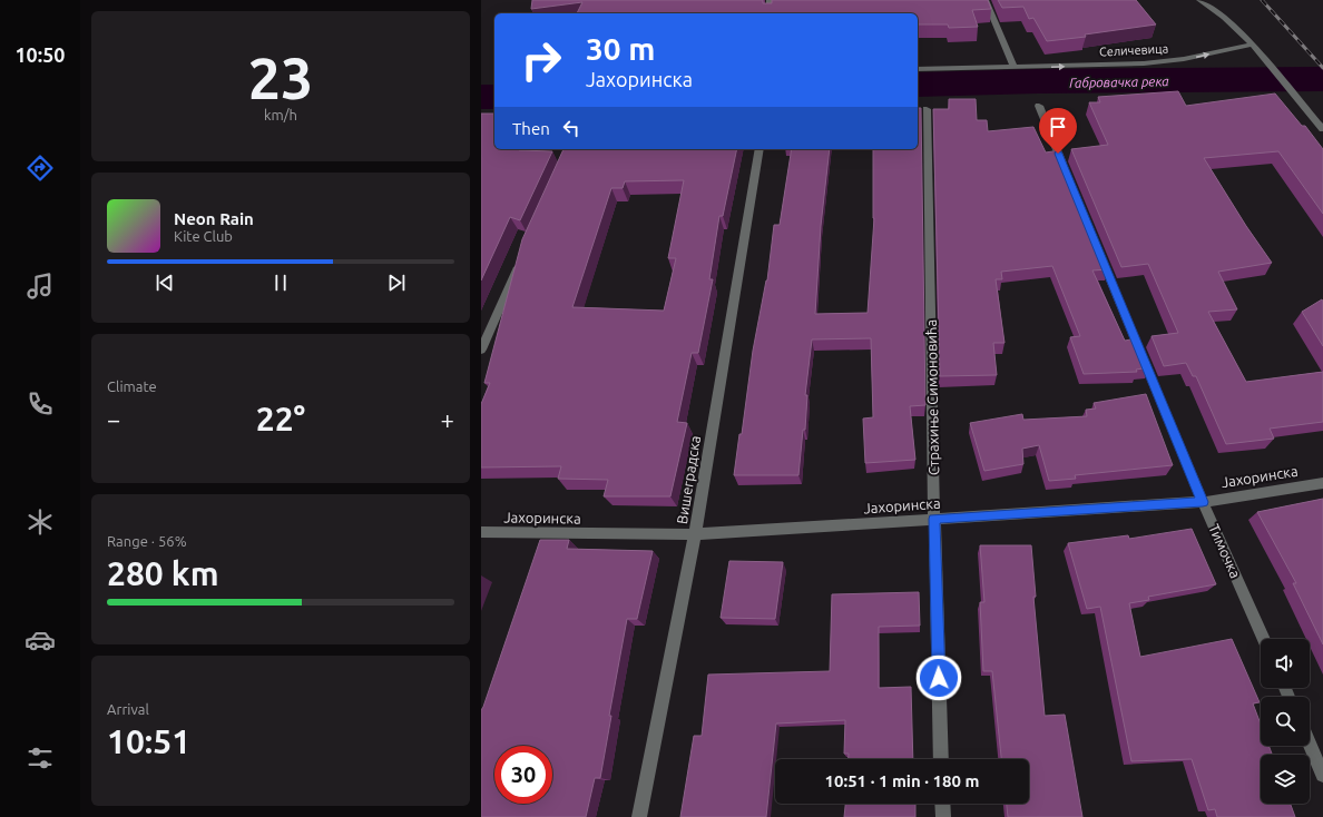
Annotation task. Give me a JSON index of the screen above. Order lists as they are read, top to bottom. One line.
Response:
{"streets":{"street":["Селичевица","Страхиње Симоновића","Јахоринска","Вишеградска","Тимочка"]},"crossings":[["Страхиње Симоновића","Јахоринска"],["Јахоринска","Вишеградска"],["Јахоринска","Тимочка"]],"one_way":["Селичевица"],"water":["Габровачка река"],"page":{"tabs":"10:50","tile":[["23","km/h"],"Climate",["Range · 56%","280 km"],["Arrival","10:51"]],"turn":["30 m","Јахоринска"],"then":"Then","song":["Neon Rain","Kite Club"],"heat":["−","22°","+"],"limit":"30","trip":"10:51 · 1 min · 180 m"}}
